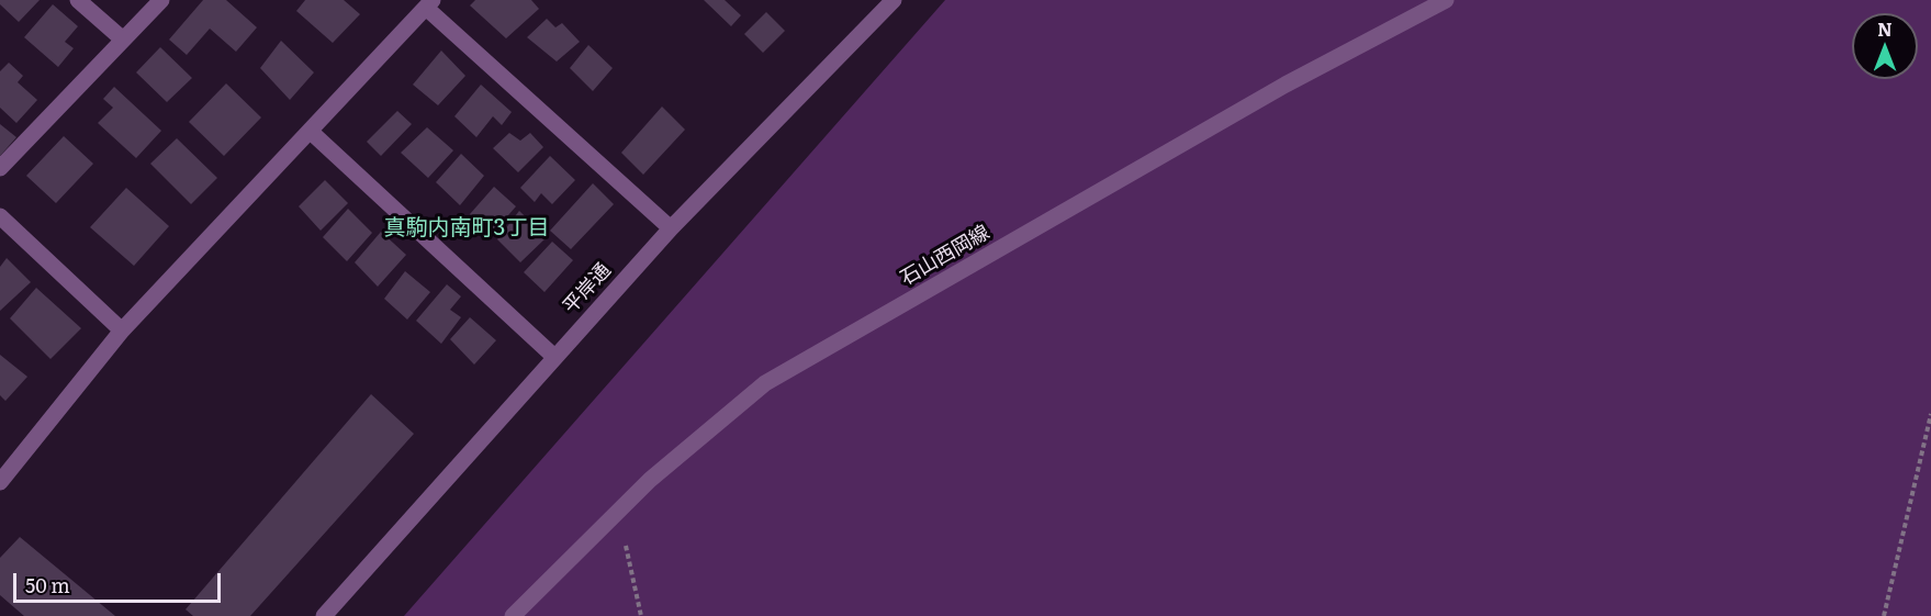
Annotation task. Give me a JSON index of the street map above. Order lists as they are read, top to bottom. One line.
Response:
{"streets":{"street":["石山西岡線","平岸通"]},"districts":["真駒内南町3丁目"],"scale_bar":"50 m","north":"top"}
